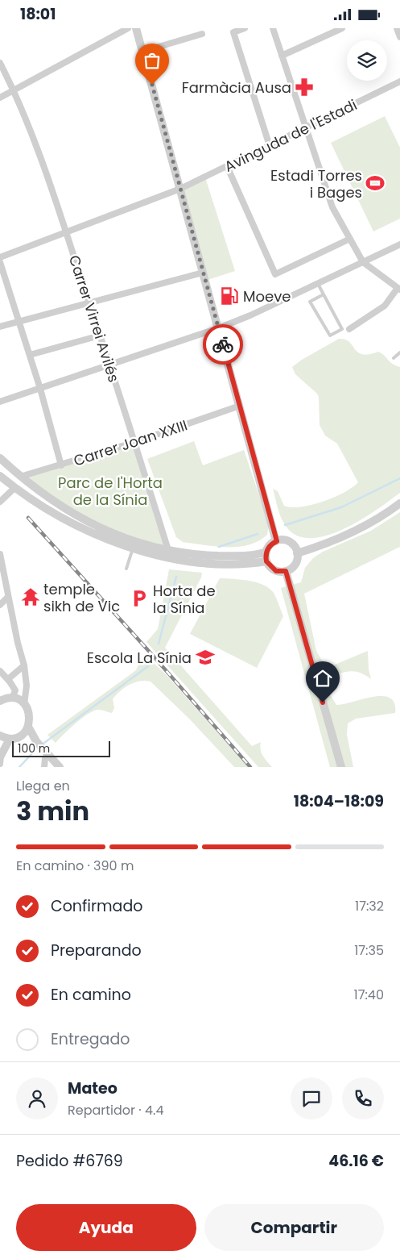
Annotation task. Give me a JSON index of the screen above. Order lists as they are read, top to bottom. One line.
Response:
{"streets":{"street":["Avinguda de l'Estadi","Carrer Virrei Avilés","Carrer Joan XXIII"]},"crossings":[["Avinguda de l'Estadi","Carrer Virrei Avilés"],["Carrer Virrei Avilés","Carrer Joan XXIII"]],"parks":["Parc de l'Horta de la Sínia"],"places":{"pharmacy":["Farmàcia Ausa"],"sports":["Estadi Torres i Bages"],"fuel station":["Moeve"],"temple":["temple sikh de Vic"],"parking":["Horta de la Sínia"],"school or university":["Escola La Sínia"]},"scale_bar":"100 m","page":{"status":"18:01","scale":"100 m","heading":["3 min","Llega en","18:04–18:09"],"panel":["Mateo","Repartidor · 4.4","Pedido #6769","46.16 €"],"bar":"En camino · 390 m","list":[["Confirmado","17:32"],["Preparando","17:35"],["En camino","17:40"],"Entregado"],"buttons":["Ayuda","Compartir"]}}
